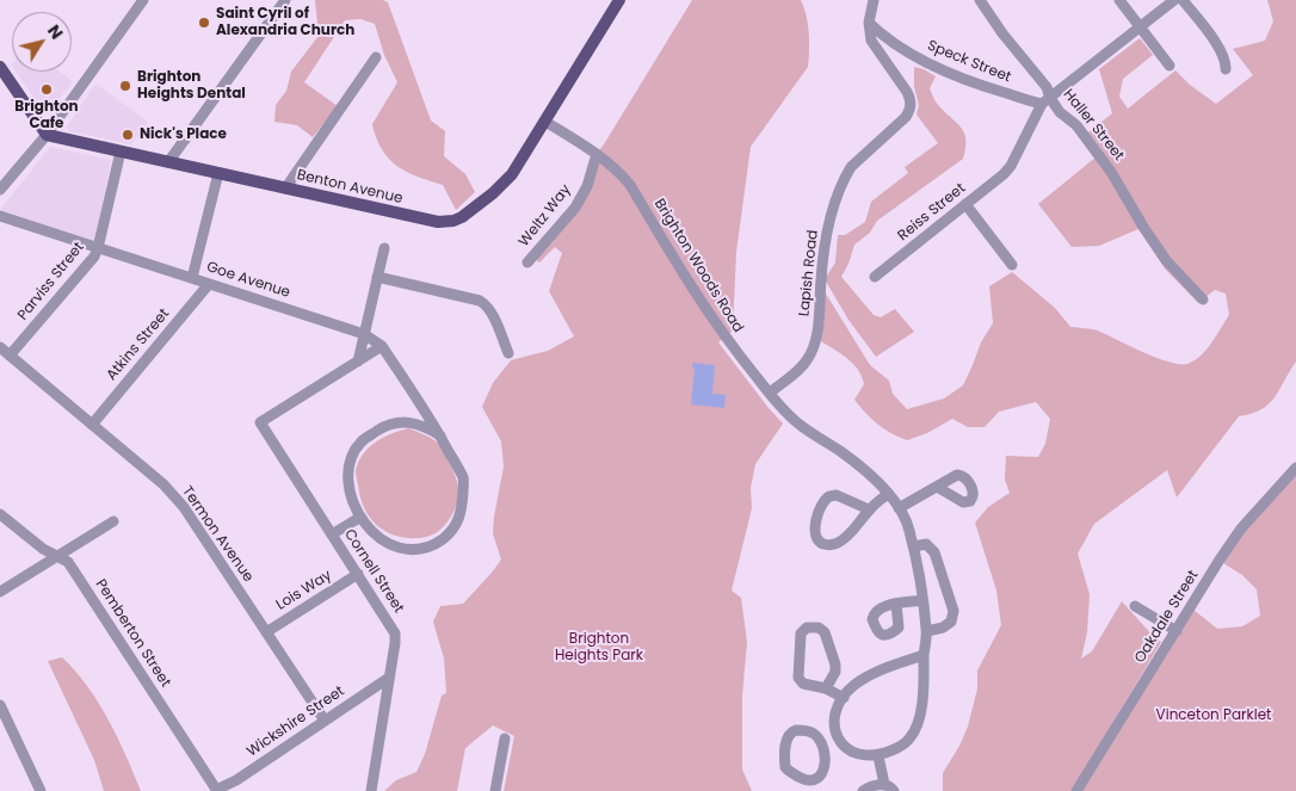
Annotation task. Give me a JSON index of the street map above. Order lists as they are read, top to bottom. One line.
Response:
{"streets":{"main road":["Benton Avenue"],"street":["Speck Street","Haller Street","Reiss Street","Weltz Way","Brighton Woods Road","Lapish Road","Goe Avenue","Parviss Street","Atkins Street","Termon Avenue","Cornell Street","Lois Way","Oakdale Street","Pemberton Street","Wickshire Street"]},"crossings":[["Speck Street","Haller Street"],["Speck Street","Reiss Street"],["Speck Street","Lapish Road"],["Haller Street","Reiss Street"],["Benton Avenue","Brighton Woods Road"],["Benton Avenue","Parviss Street"],["Weltz Way","Brighton Woods Road"],["Brighton Woods Road","Lapish Road"],["Goe Avenue","Parviss Street"],["Goe Avenue","Atkins Street"],["Parviss Street","Termon Avenue"],["Atkins Street","Termon Avenue"],["Termon Avenue","Lois Way"],["Termon Avenue","Wickshire Street"],["Cornell Street","Lois Way"],["Cornell Street","Wickshire Street"],["Pemberton Street","Wickshire Street"]],"parks":["Brighton Heights Park","Vinceton Parklet"],"places":["Saint Cyril of Alexandria Church","Brighton Heights Dental","Brighton Cafe","Nick's Place"],"north":"top right"}
